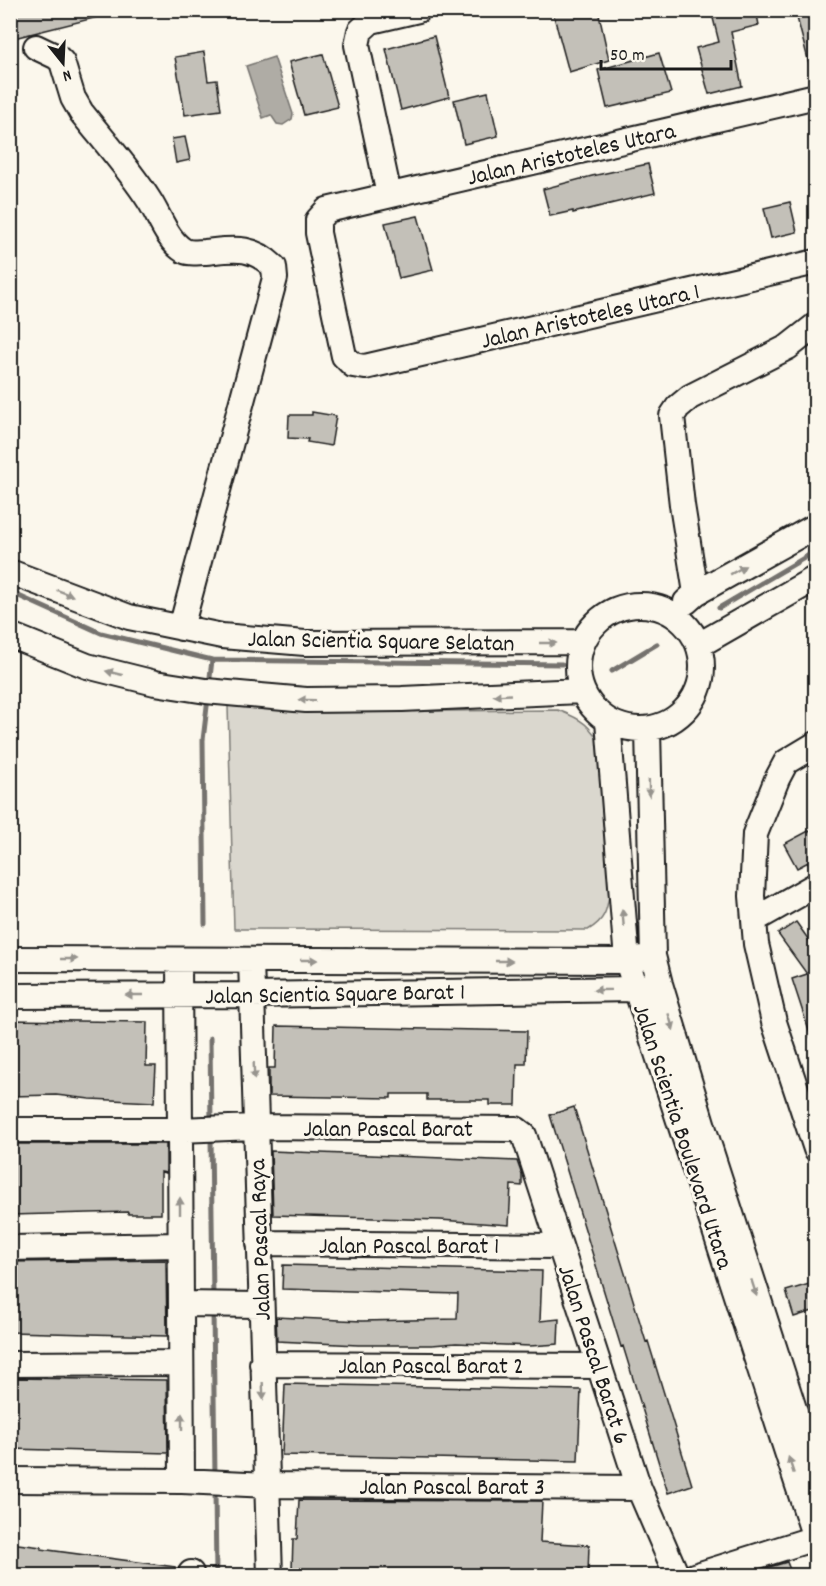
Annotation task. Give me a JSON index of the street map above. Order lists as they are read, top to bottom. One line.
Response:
{"streets":{"street":["Jalan Aristoteles Utara","Jalan Aristoteles Utara 1","Jalan Scientia Square Selatan","Jalan Scientia Square Barat 1","Jalan Pascal Barat","Jalan Scientia Boulevard Utara","Jalan Pascal Raya","Jalan Pascal Barat 1","Jalan Pascal Barat 6","Jalan Pascal Barat 2","Jalan Pascal Barat 3"]},"crossings":[["Jalan Aristoteles Utara","Jalan Aristoteles Utara 1"],["Jalan Scientia Square Selatan","Jalan Scientia Boulevard Utara"],["Jalan Scientia Square Barat 1","Jalan Scientia Boulevard Utara"],["Jalan Scientia Square Barat 1","Jalan Pascal Raya"],["Jalan Pascal Barat","Jalan Pascal Raya"],["Jalan Pascal Barat","Jalan Pascal Barat 6"],["Jalan Pascal Raya","Jalan Pascal Barat 1"],["Jalan Pascal Raya","Jalan Pascal Barat 2"],["Jalan Pascal Raya","Jalan Pascal Barat 3"],["Jalan Pascal Barat 1","Jalan Pascal Barat 6"],["Jalan Pascal Barat 6","Jalan Pascal Barat 2"],["Jalan Pascal Barat 6","Jalan Pascal Barat 3"]],"scale_bar":"50 m","north":"bottom"}
